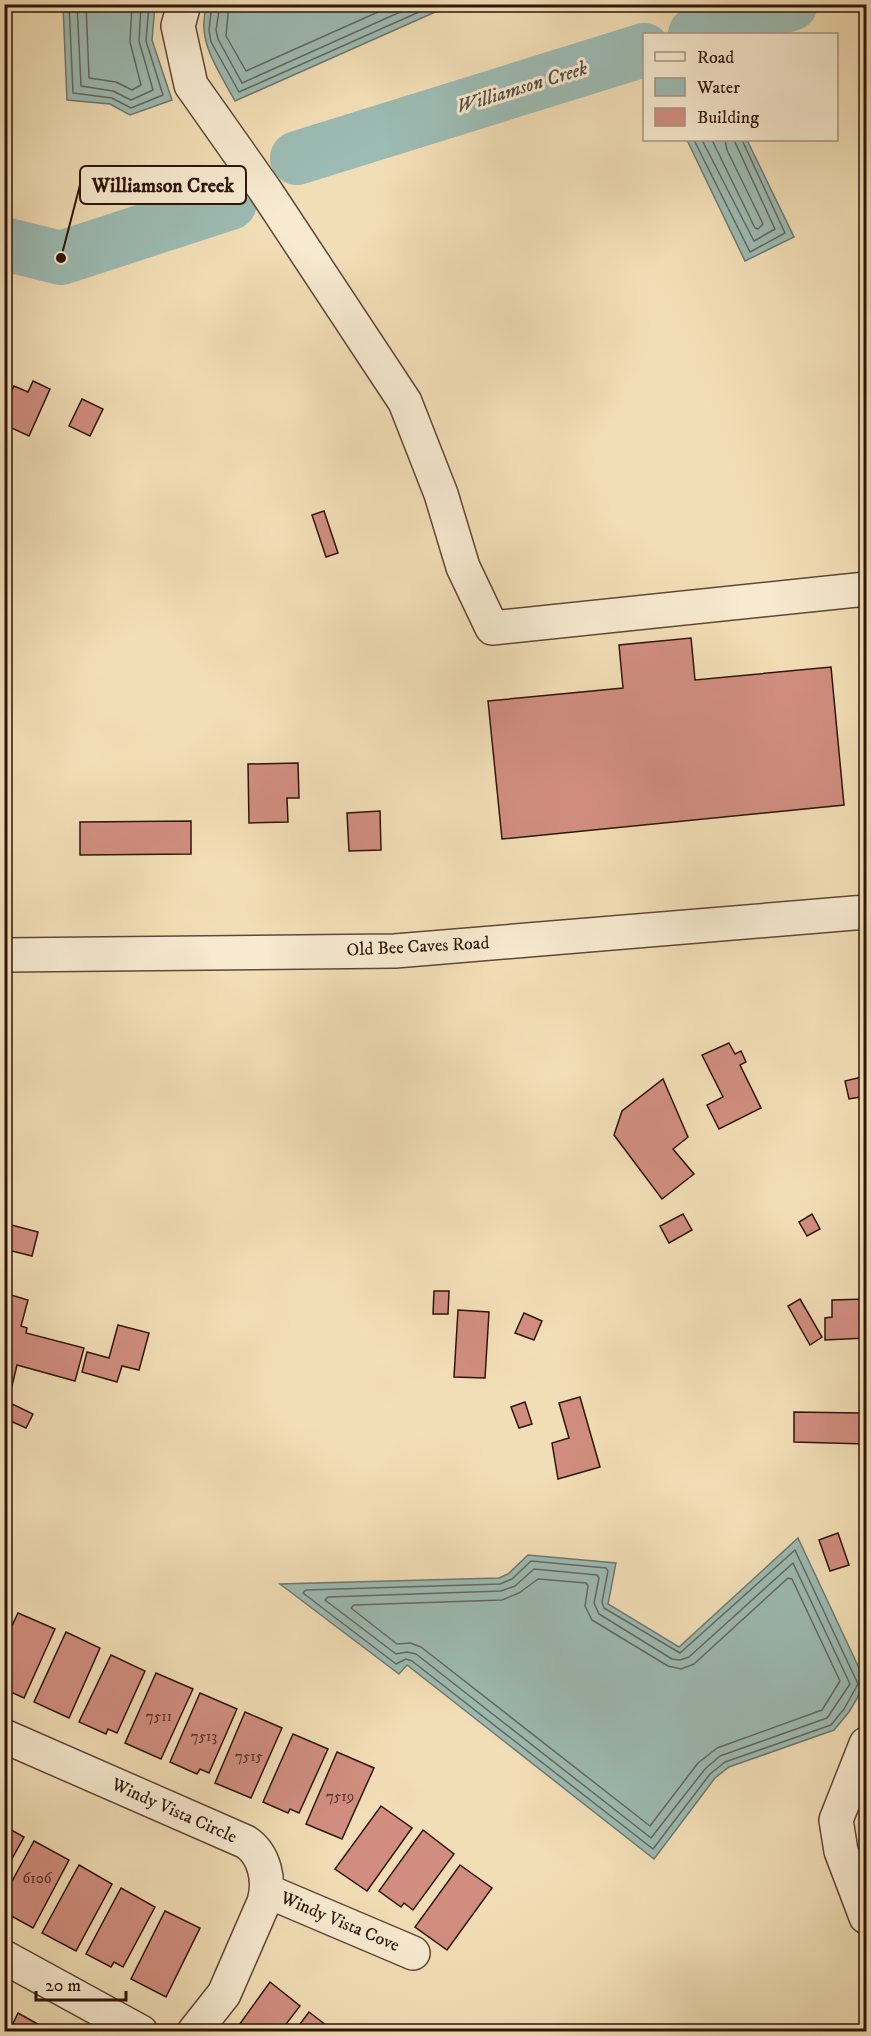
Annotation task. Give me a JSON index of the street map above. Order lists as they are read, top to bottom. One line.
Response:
{"streets":{"street":["Old Bee Caves Road","Windy Vista Circle","Windy Vista Cove"]},"crossings":[["Windy Vista Circle","Windy Vista Cove"]],"water":["Williamson Creek"],"places":["Williamson Creek"],"house_numbers":["7511","7513","7515","7519","6106"],"legend":["Road","Water","Building"],"scale_bar":"20 m"}
